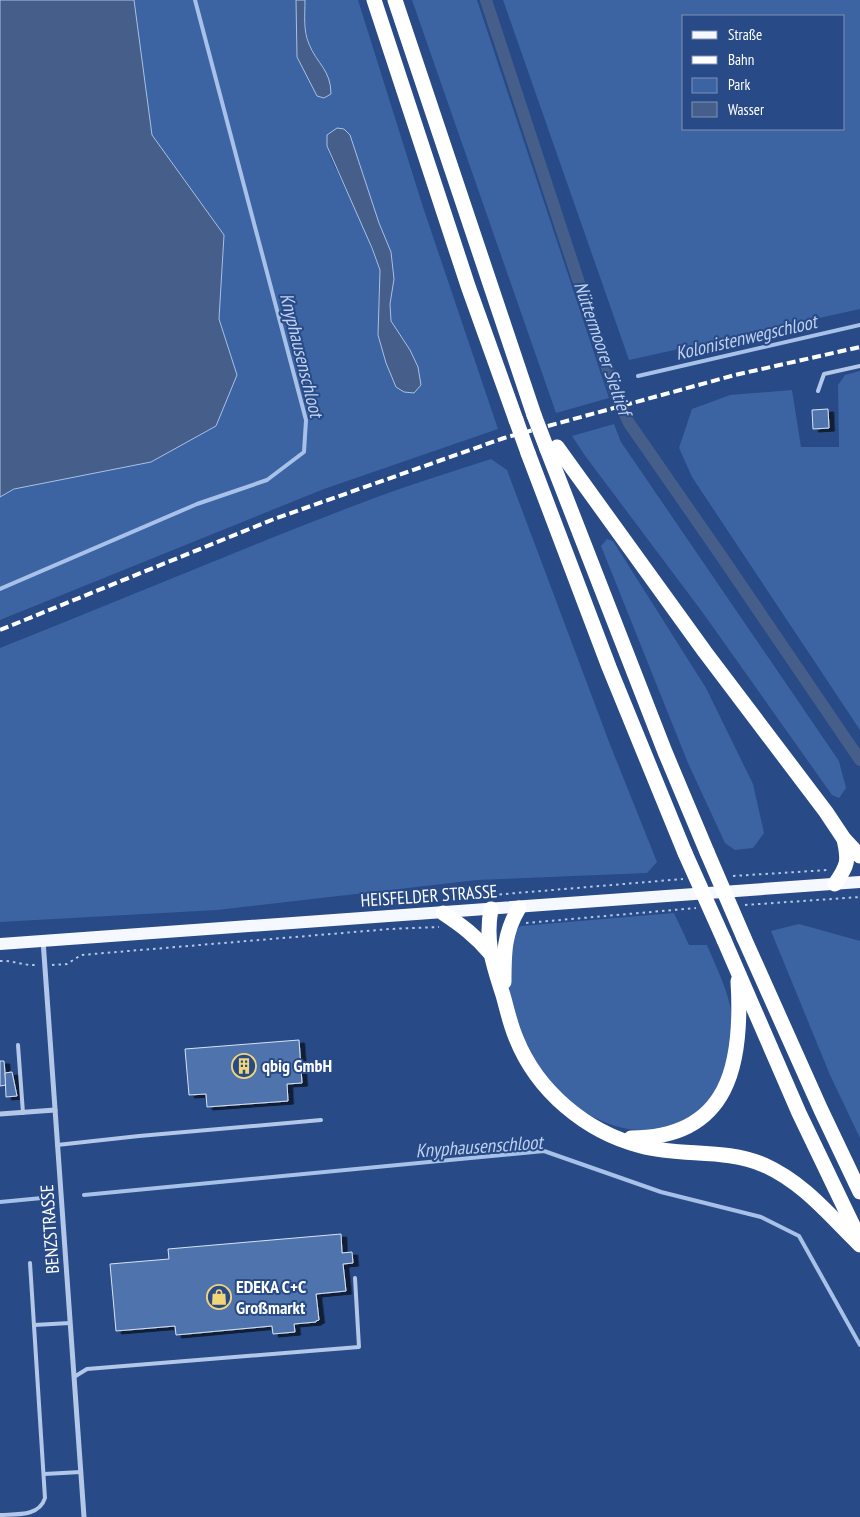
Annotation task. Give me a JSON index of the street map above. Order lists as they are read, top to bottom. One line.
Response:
{"streets":{"main road":["HEISFELDER STRASSE"],"street":["BENZSTRASSE"]},"crossings":[["HEISFELDER STRASSE","BENZSTRASSE"]],"water":["Kolonistenwegschloot","Nüttermoorer Sieltief","Knyphausenschloot"],"places":{"building":["qbig GmbH"],"shop":["EDEKA C+C Großmarkt"]},"legend":["Straße","Bahn","Park","Wasser"]}
